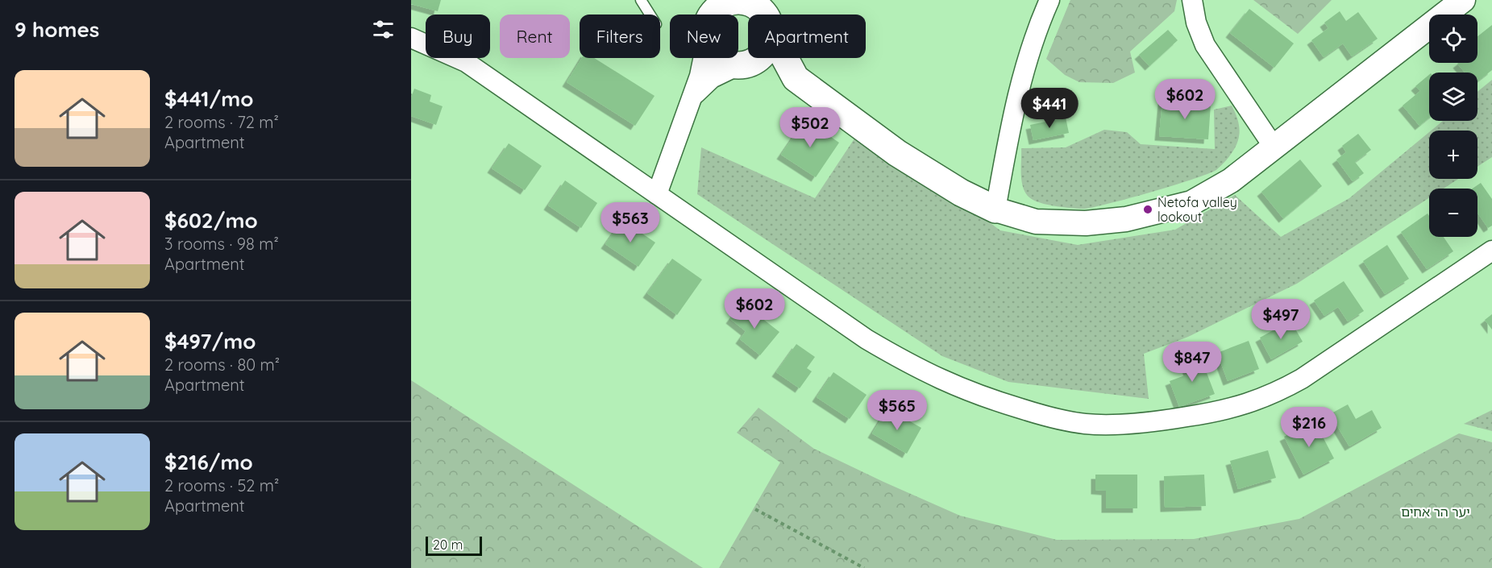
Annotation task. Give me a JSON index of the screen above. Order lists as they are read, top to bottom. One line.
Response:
{"parks":["יער הר אחים"],"places":["Netofa valley lookout"],"scale_bar":"20 m","page":{"heading":"9 homes","map_buttons":["+","−"],"chip":["Buy","Rent","Filters","New","Apartment"],"list":[{"name":"$441/mo","note":"2 rooms · 72 m² · Apartment"},{"name":"$602/mo","note":"3 rooms · 98 m² · Apartment"},{"name":"$497/mo","note":"2 rooms · 80 m² · Apartment"},{"name":"$216/mo","note":"2 rooms · 52 m² · Apartment"}],"price":["$602","$441","$502","$563","$602","$497","$847","$565","$216"],"scale":"20 m"}}
